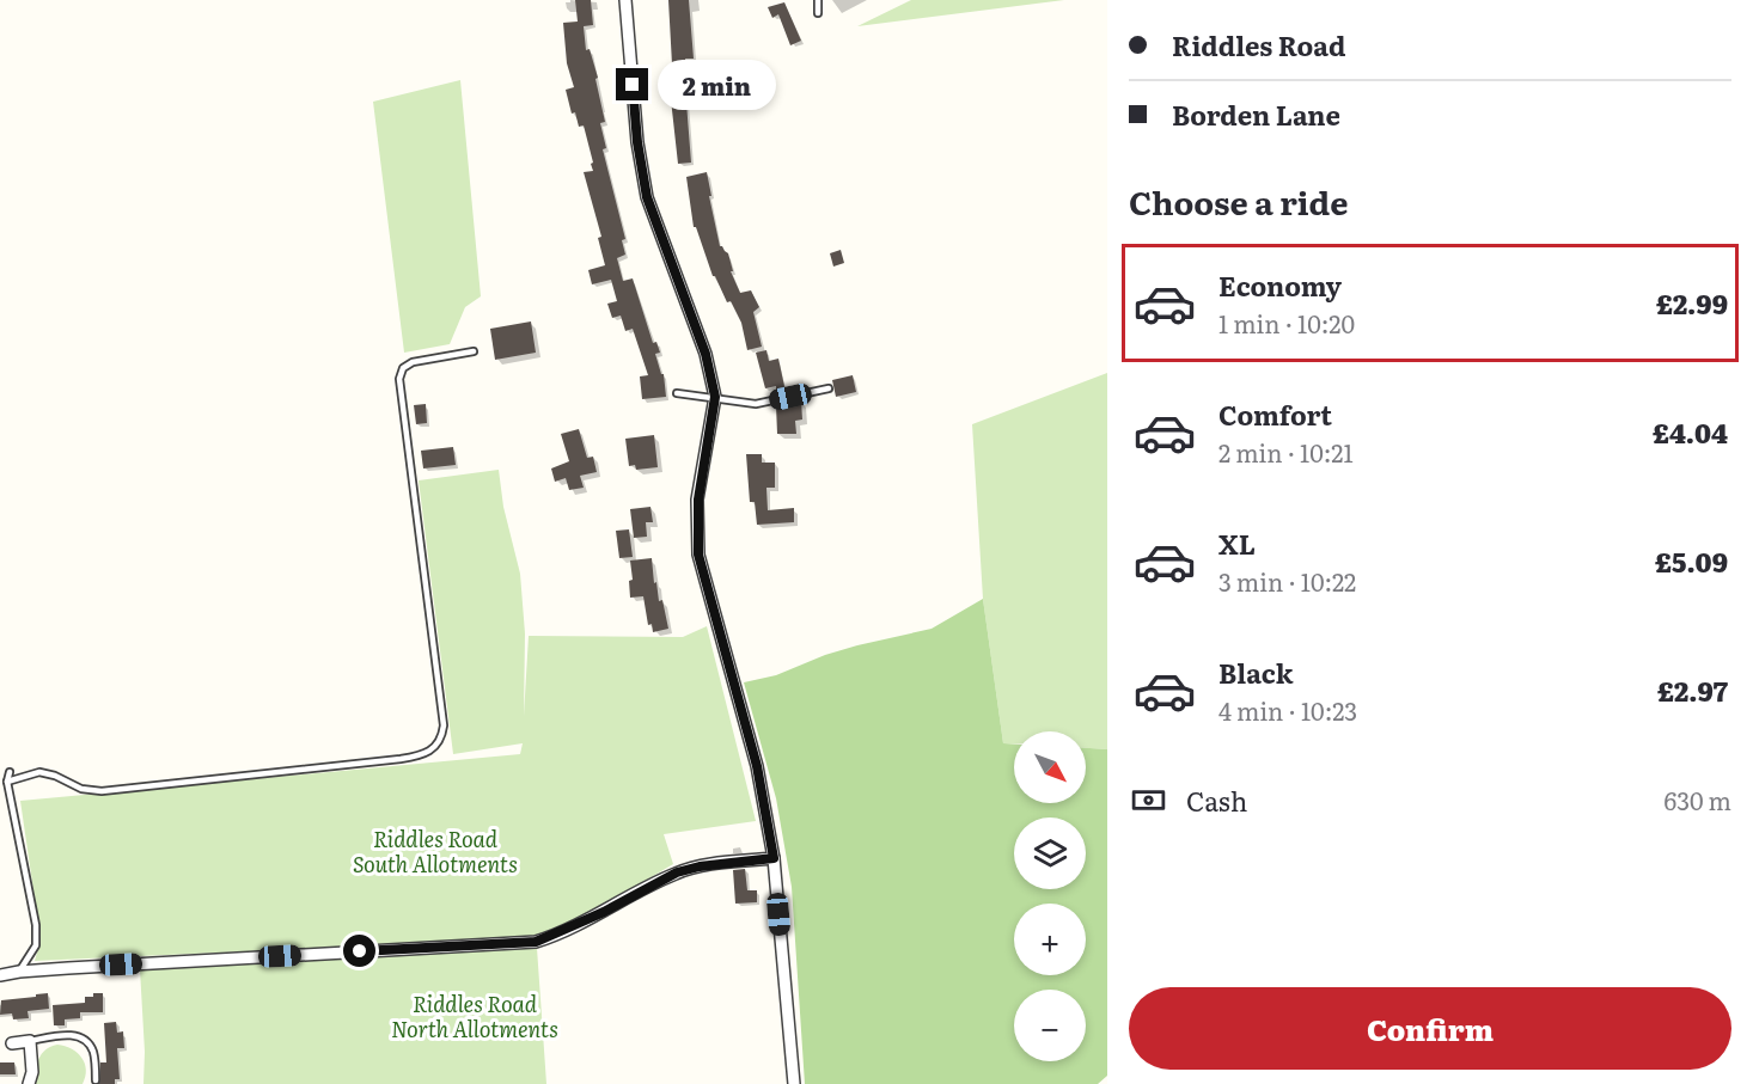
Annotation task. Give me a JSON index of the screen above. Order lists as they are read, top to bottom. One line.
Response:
{"parks":["Riddles Road South Allotments","Riddles Road North Allotments"],"north":"bottom right","page":{"banner":["Riddles Road","Borden Lane"],"bubble":"2 min","heading":"Choose a ride","list":[{"name":"Economy","note":"1 min · 10:20","value":"£2.99"},{"name":"Comfort","note":"2 min · 10:21","value":"£4.04"},{"name":"XL","note":"3 min · 10:22","value":"£5.09"},{"name":"Black","note":"4 min · 10:23","value":"£2.97"}],"map_buttons":["+","−"],"pay":["Cash","630 m"],"buttons":"Confirm"}}
